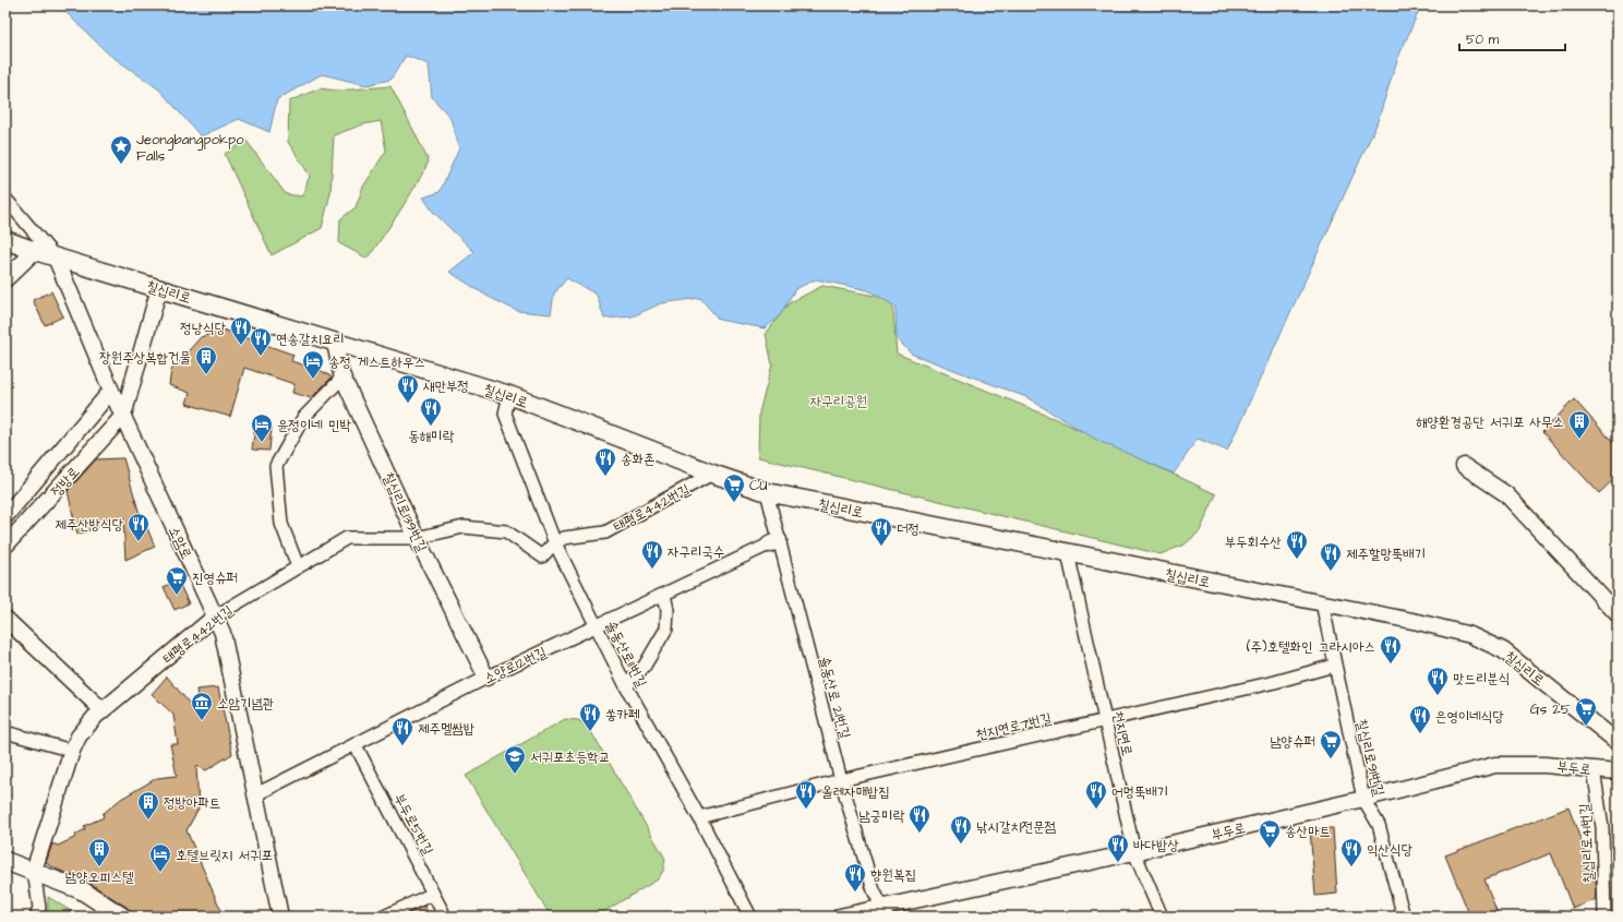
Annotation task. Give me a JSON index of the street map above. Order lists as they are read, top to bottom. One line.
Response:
{"streets":{"main road":["칠십리로"],"street":["정방로","태평로442번길","칠십리로139번길","소암로","솔동산로11번길","소양로12번길","솔동산로 21번길","천지연로7번길","천지연로","칠십리로91번길","부두로","부두로5번길","칠십리로41번길"]},"crossings":[["칠십리로","태평로442번길"],["칠십리로","칠십리로139번길"],["칠십리로","소암로"],["칠십리로","솔동산로11번길"],["칠십리로","솔동산로 21번길"],["칠십리로","천지연로"],["칠십리로","칠십리로91번길"],["정방로","소암로"],["태평로442번길","칠십리로139번길"],["태평로442번길","소암로"],["태평로442번길","솔동산로11번길"],["칠십리로139번길","소양로12번길"],["소암로","소양로12번길"],["솔동산로11번길","소양로12번길"],["솔동산로11번길","천지연로7번길"],["소양로12번길","솔동산로 21번길"],["소양로12번길","부두로5번길"],["솔동산로 21번길","천지연로7번길"],["솔동산로 21번길","부두로"],["천지연로7번길","천지연로"],["천지연로7번길","칠십리로91번길"],["천지연로","부두로"],["칠십리로91번길","부두로"],["부두로","칠십리로41번길"]],"parks":["자구리공원"],"places":{"place":["Jeongbangpokpo Falls"],"restaurant":["정낭식당","연송갈치요리","새만부정","동해미락","송화촌","제주산방식당","더정","부두회수산","자구리국수","제주할망뚝배기","(주)호텔화인 그라시아스","맛드리분식","쏭카페","은영이네식당","제주멜쌈밥","올레자매밥집","어멍뚝배기","남궁미락","낚시갈치전문점","바다밥상","익산식당","향원복집"],"building":["장원주상복합건물","해양환경공단 서귀포 사무소","정방아파트","남양오피스텔"],"hotel":["송정 게스트하우스","윤정이네 민박","호텔브릿지 서귀포"],"supermarket":["CU","진영슈퍼","Gs 25","남양슈퍼","송산마트"],"museum":["소암기념관"],"school or university":["서귀포초등학교"]},"scale_bar":"50 m"}
